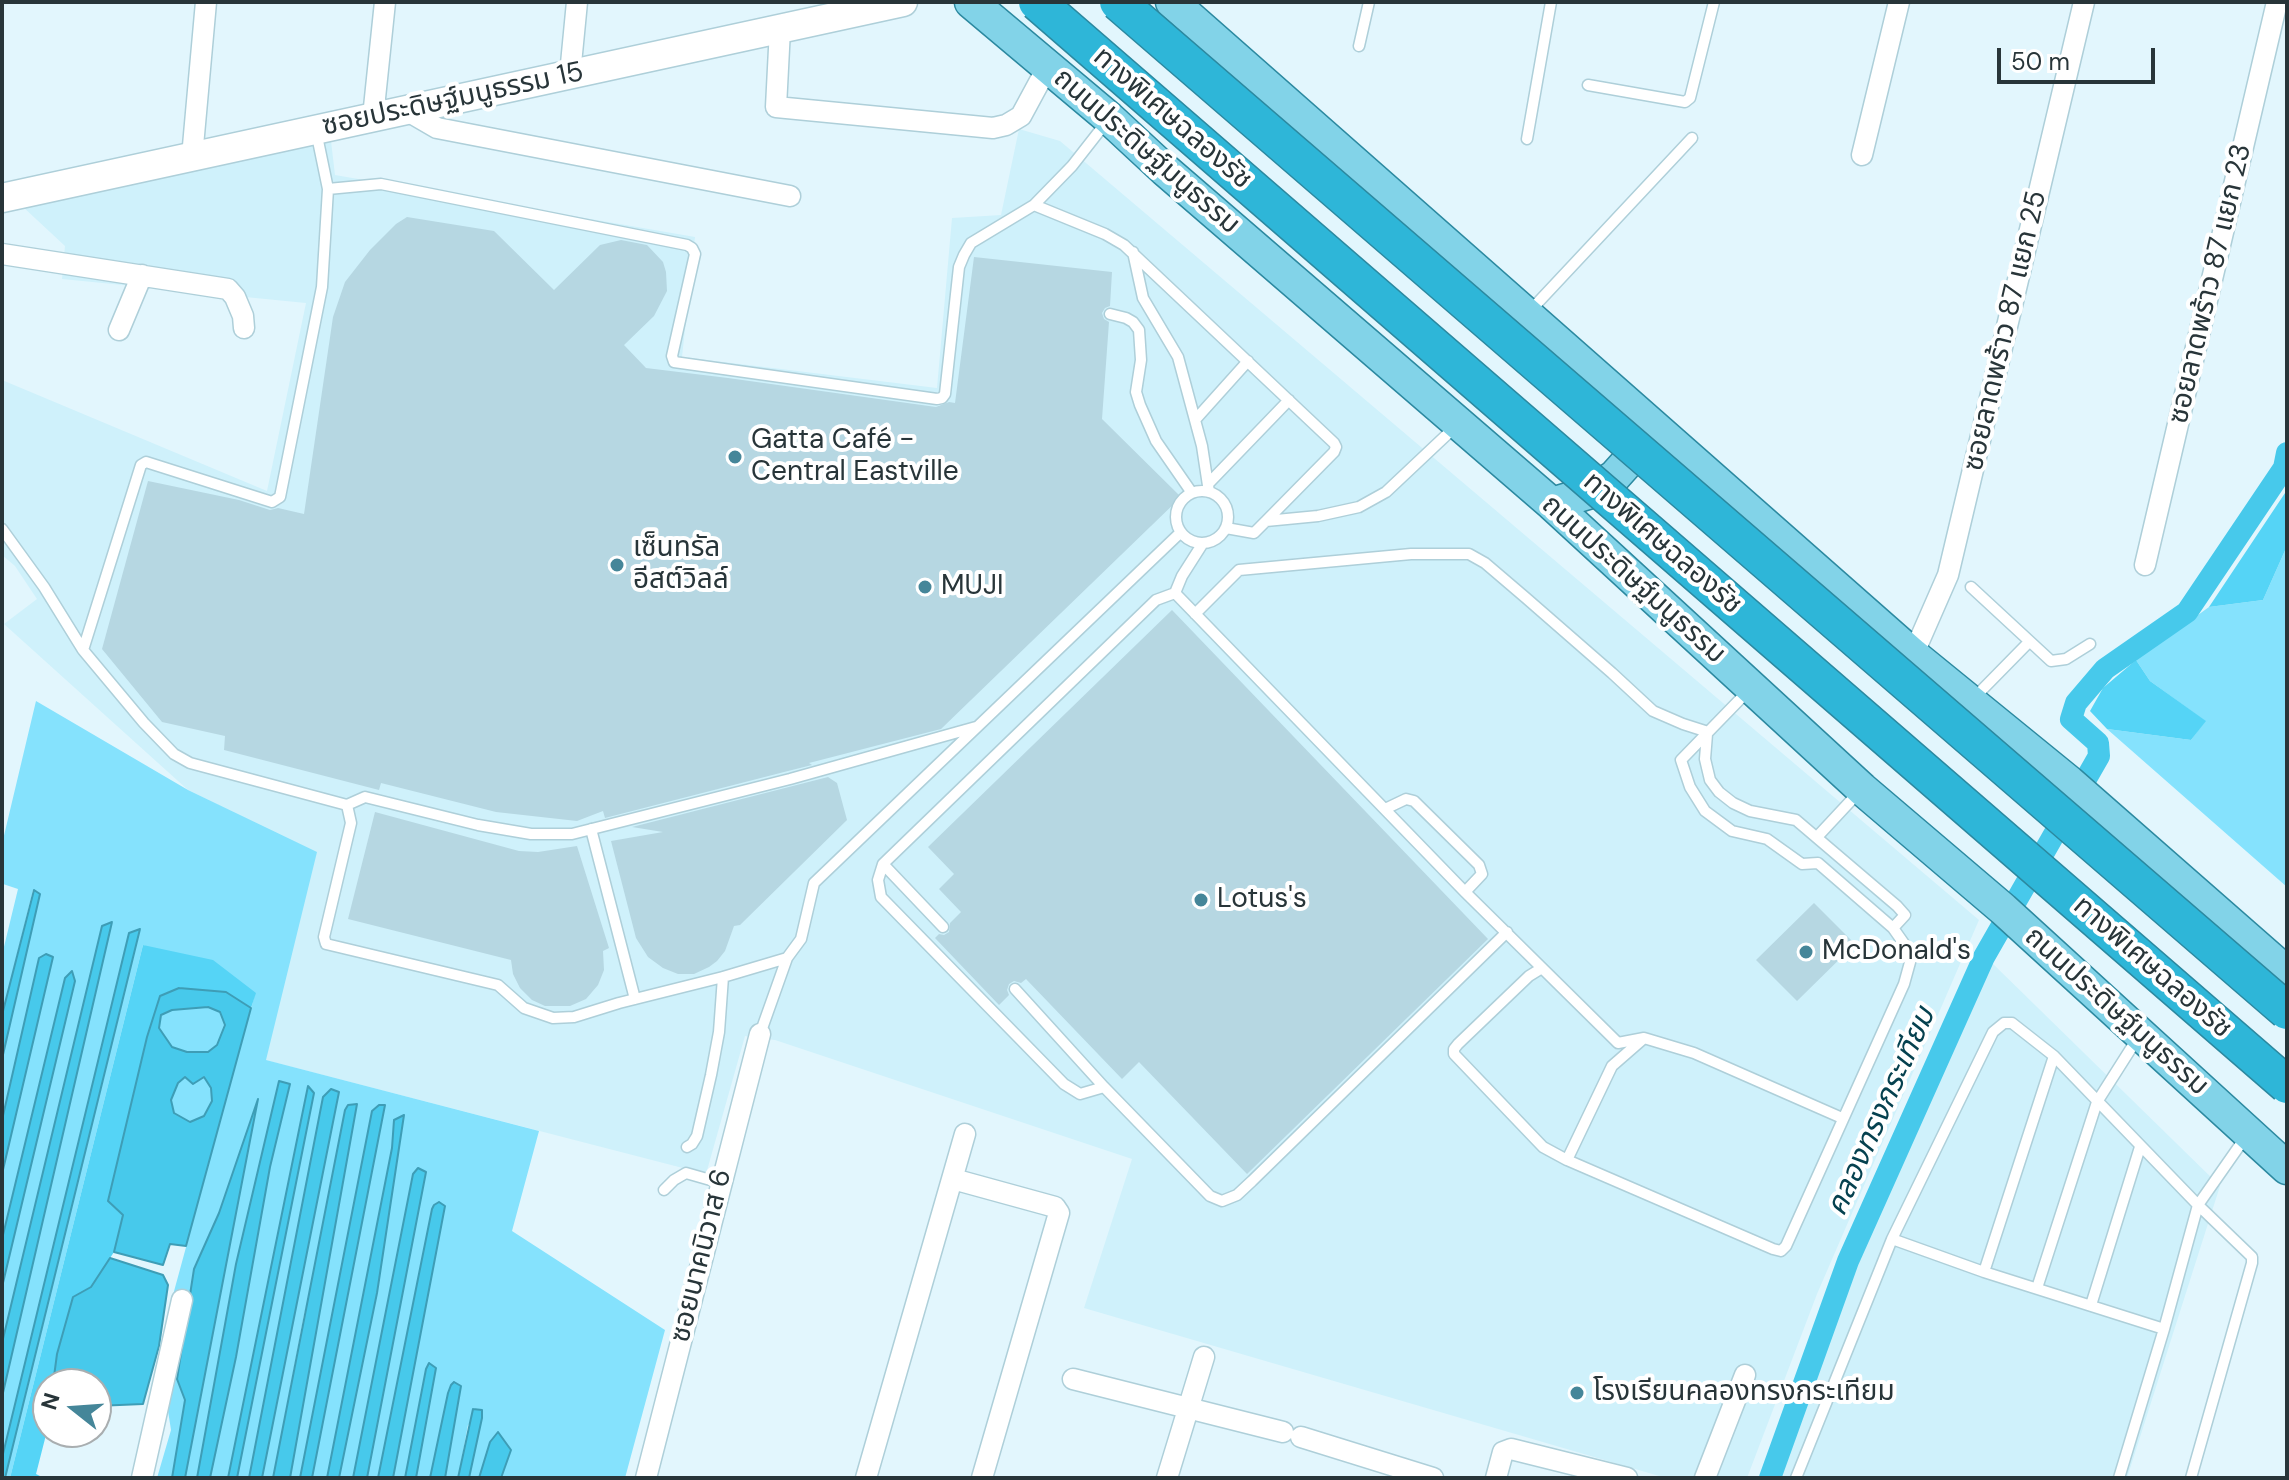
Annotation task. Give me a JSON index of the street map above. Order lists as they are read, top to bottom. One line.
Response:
{"streets":{"highway":["ทางพิเศษฉลองรัช"],"main road":["ถนนประดิษฐ์มนูธรรม"],"street":["ซอยประดิษฐ์มนูธรรม 15","ซอยลาดพร้าว 87 แยก 23","ซอยลาดพร้าว 87 แยก 25","ซอยนาคนิวาส 6"]},"water":["คลองทรงกระเทียม"],"places":["Gatta Café - Central Eastville","เซ็นทรัล อีสต์วิลล์","MUJI","Lotus's","McDonald's","โรงเรียนคลองทรงกระเทียม"],"scale_bar":"50 m","north":"left"}
